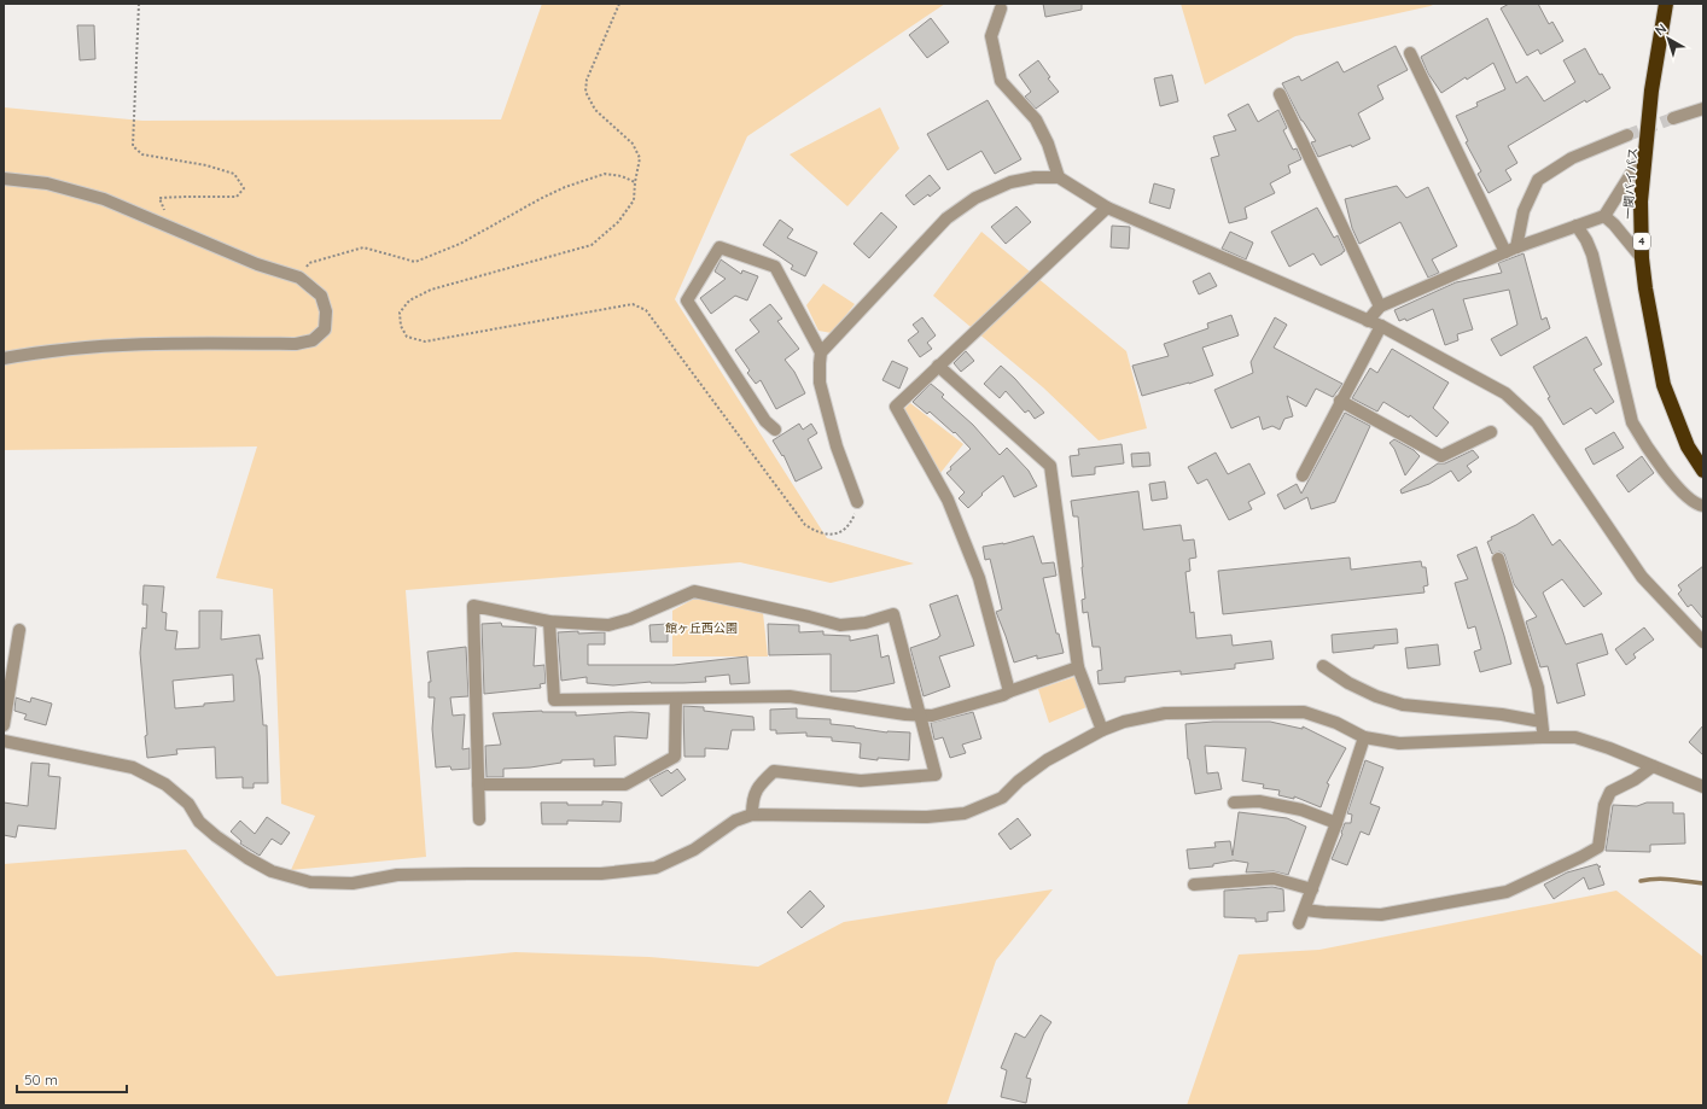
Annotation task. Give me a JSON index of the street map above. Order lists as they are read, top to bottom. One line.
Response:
{"streets":{"highway":["一関バイパス","4"]},"parks":["館ヶ丘西公園"],"scale_bar":"50 m","north":"top left"}
